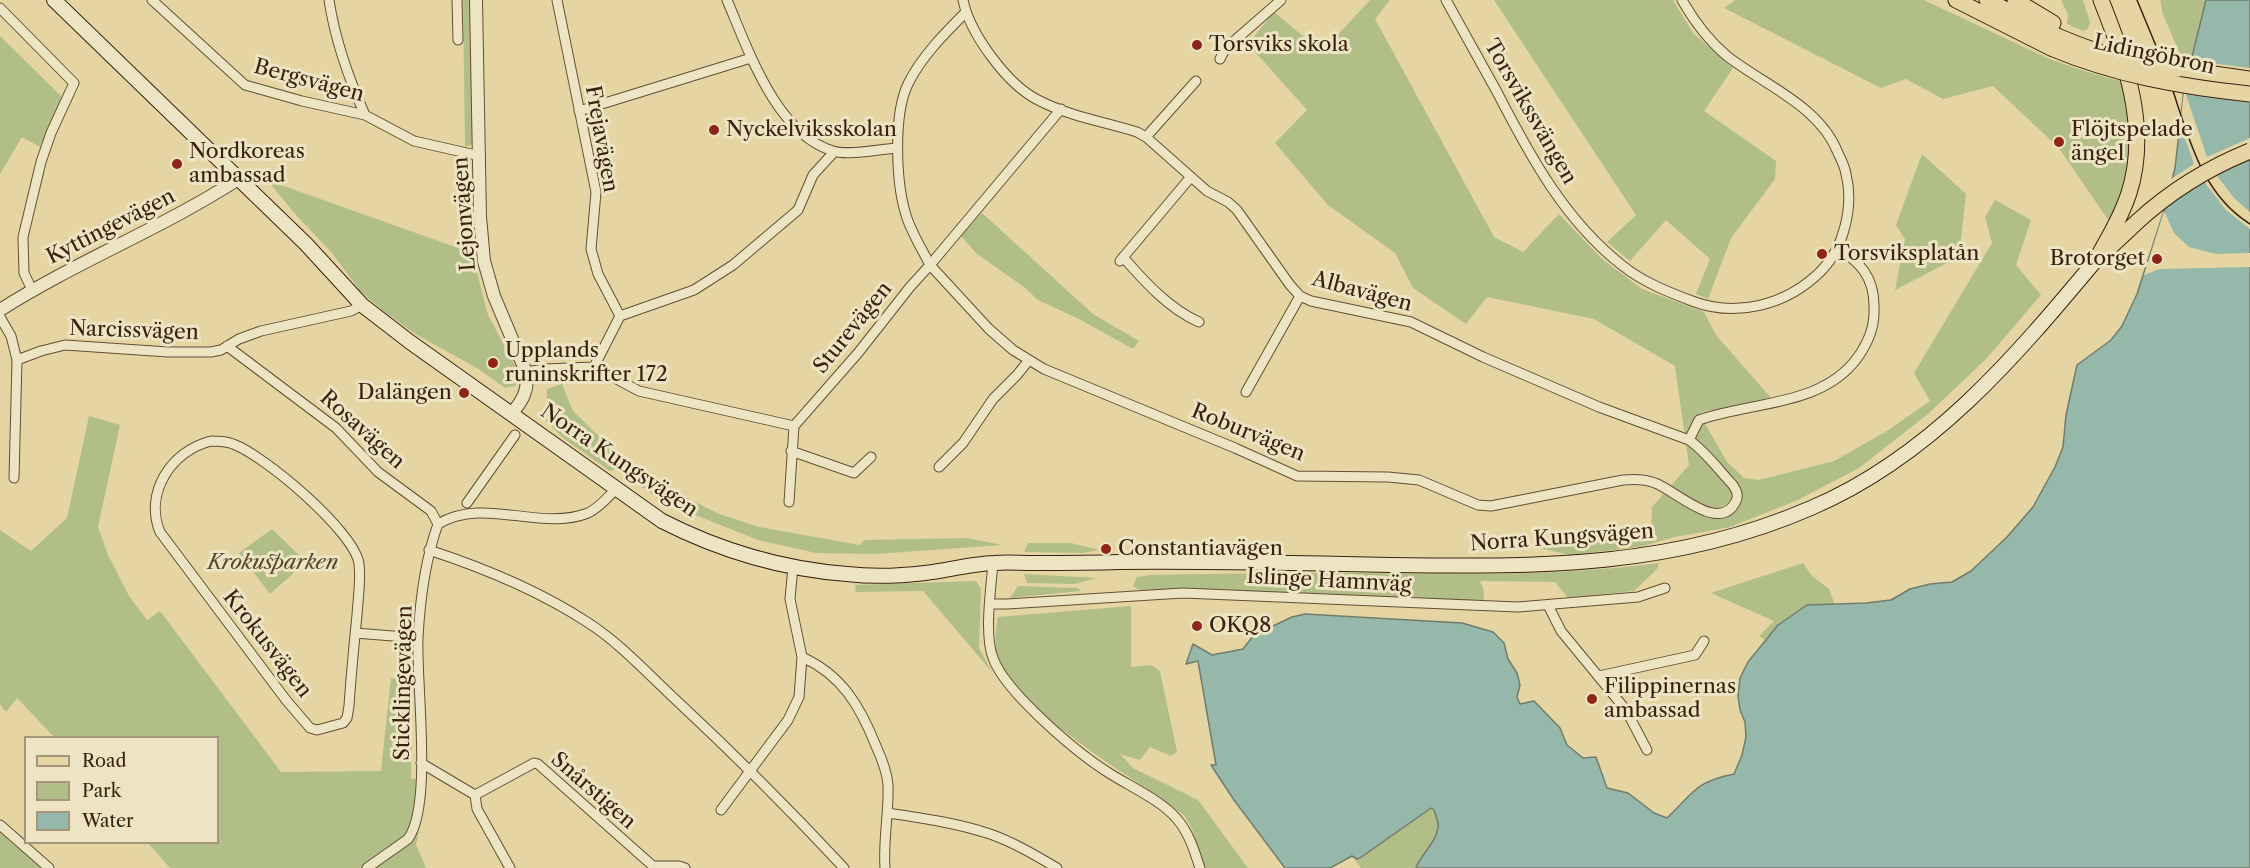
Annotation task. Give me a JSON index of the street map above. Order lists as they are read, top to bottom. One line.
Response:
{"streets":{"main road":["Lidingöbron","Norra Kungsvägen"],"street":["Bergsvägen","Torsvikssvängen","Frejavägen","Lejonvägen","Kyttingevägen","Albavägen","Sturevägen","Narcissvägen","Rosavägen","Roburvägen","Islinge Hamnväg","Krokusvägen","Sticklingevägen","Snårstigen"]},"crossings":[["Bergsvägen","Lejonvägen"],["Kyttingevägen","Norra Kungsvägen"],["Albavägen","Sturevägen"],["Albavägen","Roburvägen"],["Sturevägen","Roburvägen"],["Narcissvägen","Rosavägen"],["Narcissvägen","Norra Kungsvägen"],["Rosavägen","Sticklingevägen"]],"parks":["Krokusparken"],"places":["Torsviks skola","Nyckelviksskolan","Flöjtspelade ängel","Nordkoreas ambassad","Torsviksplatån","Brotorget","Upplands runinskrifter 172","Dalängen","Constantiavägen","OKQ8","Filippinernas ambassad"],"legend":["Road","Park","Water"]}
